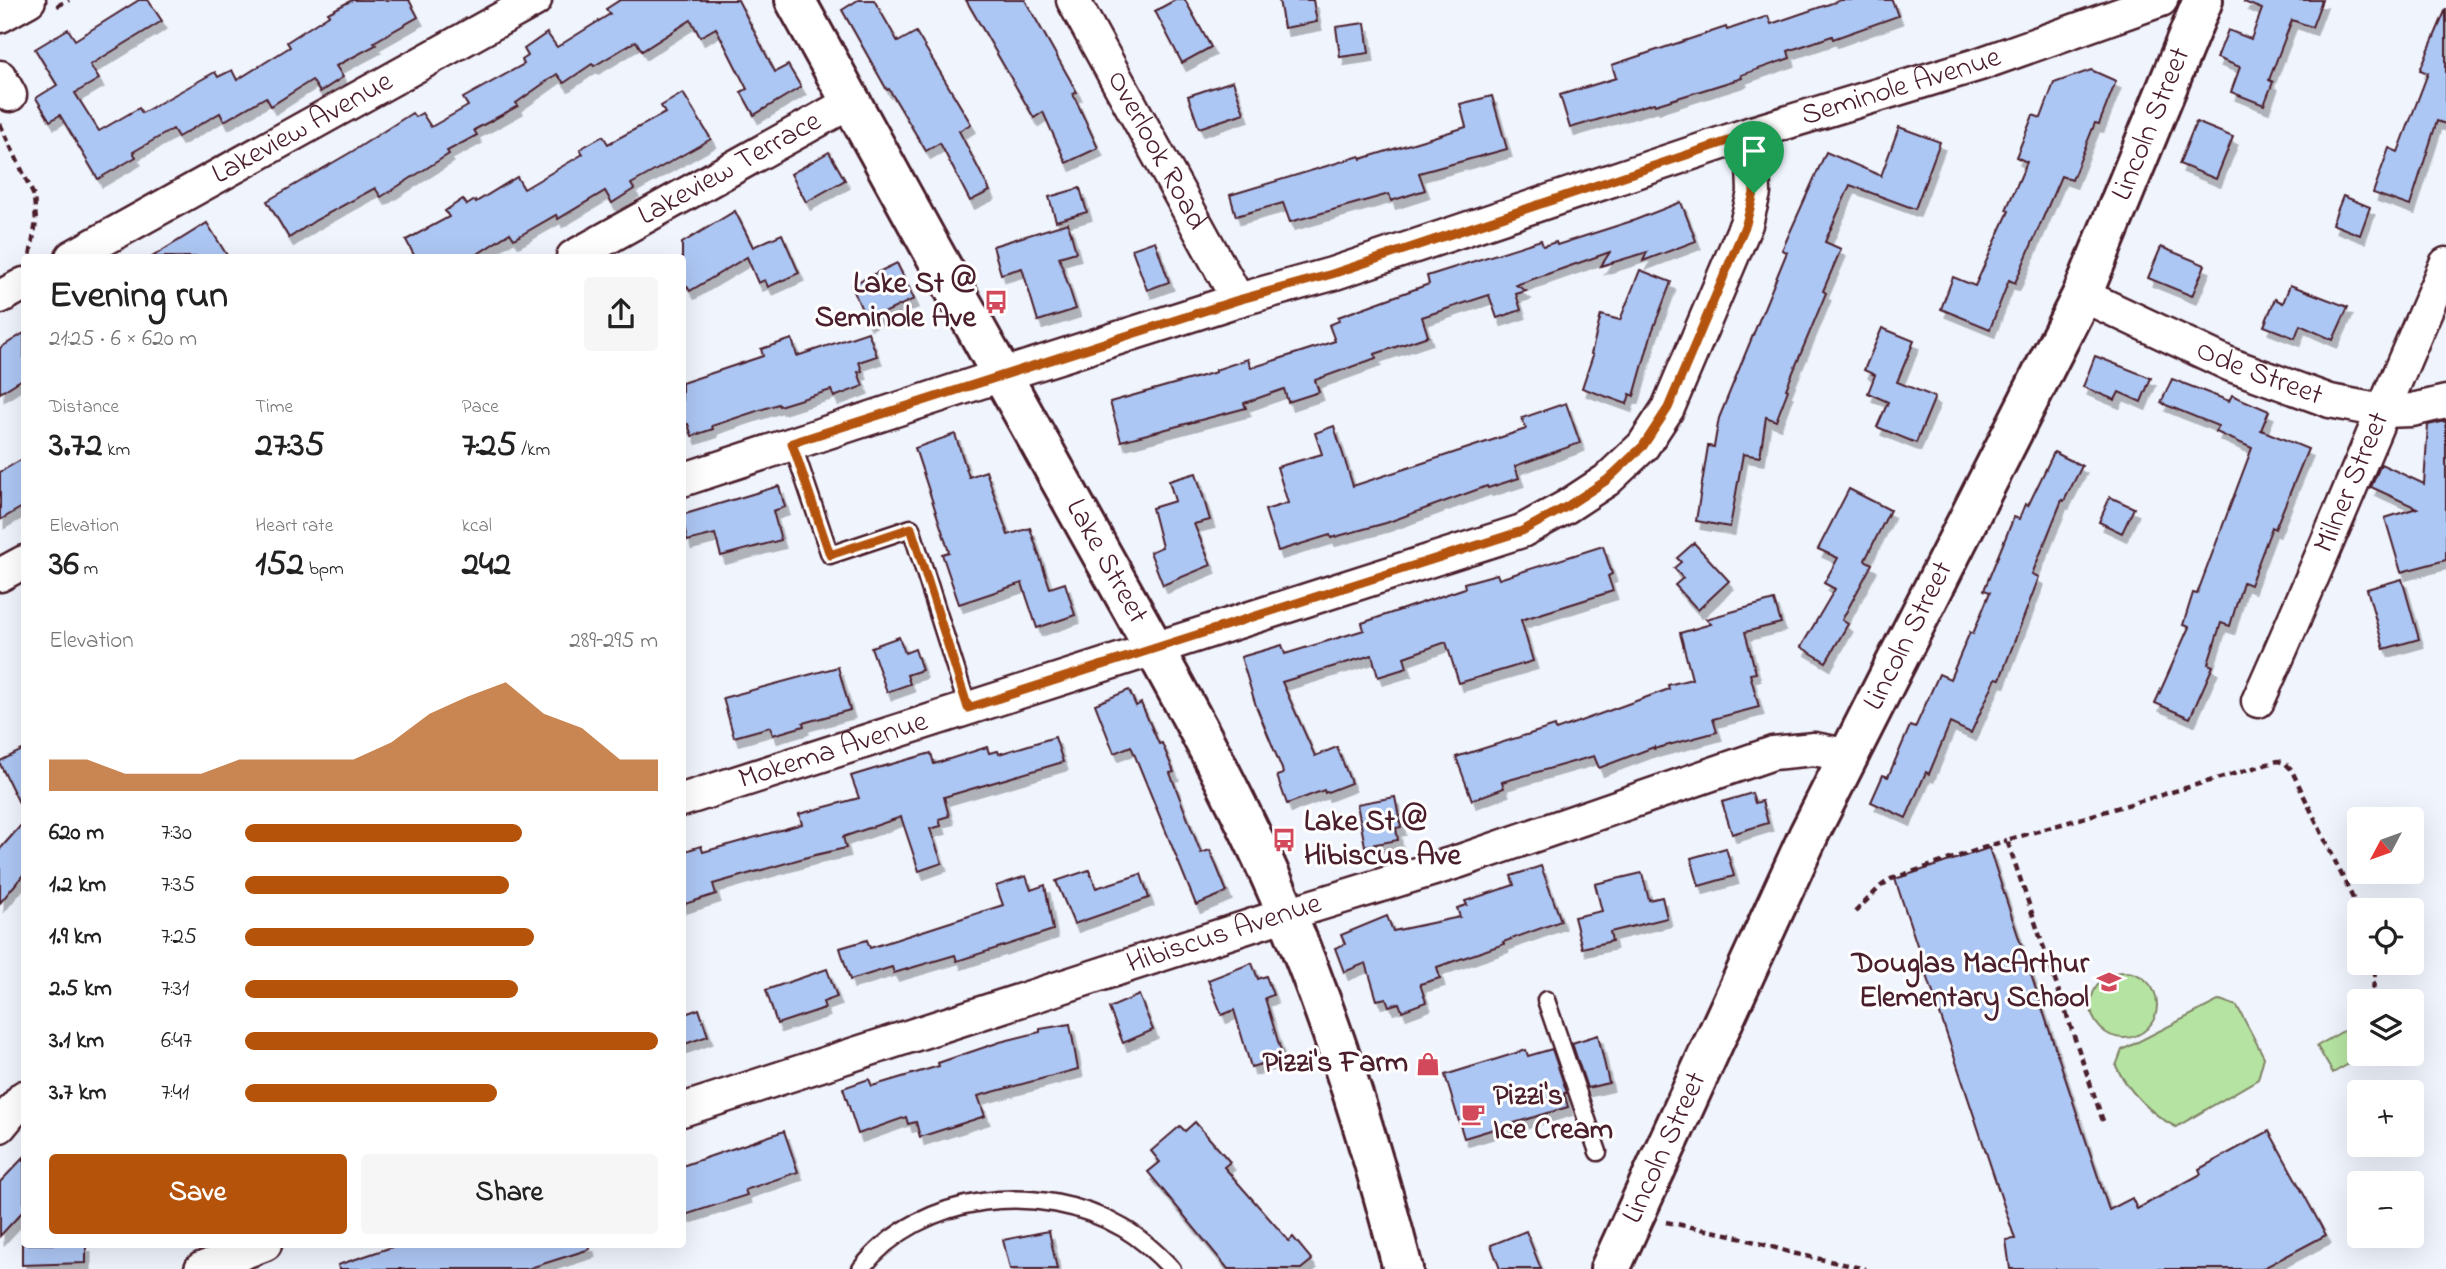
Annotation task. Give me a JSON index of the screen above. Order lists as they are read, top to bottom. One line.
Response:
{"streets":{"street":["Seminole Avenue","Lincoln Street","Lakeview Avenue","Overlook Road","Lakeview Terrace","Ode Street","Milner Street","Lake Street","Mokema Avenue","Hibiscus Avenue"]},"crossings":[["Seminole Avenue","Overlook Road"],["Seminole Avenue","Lake Street"],["Seminole Avenue","Mokema Avenue"],["Lincoln Street","Ode Street"],["Lincoln Street","Hibiscus Avenue"],["Lakeview Terrace","Lake Street"],["Ode Street","Milner Street"],["Lake Street","Mokema Avenue"],["Lake Street","Hibiscus Avenue"]],"places":{"bus stop":["Lake St @ Seminole Ave","Lake St @ Hibiscus Ave"],"school or university":["Douglas MacArthur Elementary School"],"shop":["Pizzi's Farm"],"cafe":["Pizzi's Ice Cream"]},"north":"bottom left","page":{"heading":["Evening run","21:25 · 6 × 620 m"],"stats":[["Distance","3.72 km"],["Time","27:35"],["Pace","7:25 /km"],["Elevation","36 m"],["Heart rate","152 bpm"],["kcal","242"]],"chart":["Elevation","289–295 m"],"map_buttons":["+","−"],"list":[{"name":"620 m","note":"7:30"},{"name":"1.2 km","note":"7:35"},{"name":"1.9 km","note":"7:25"},{"name":"2.5 km","note":"7:31"},{"name":"3.1 km","note":"6:47"},{"name":"3.7 km","note":"7:41"}],"buttons":["Save","Share"]}}
